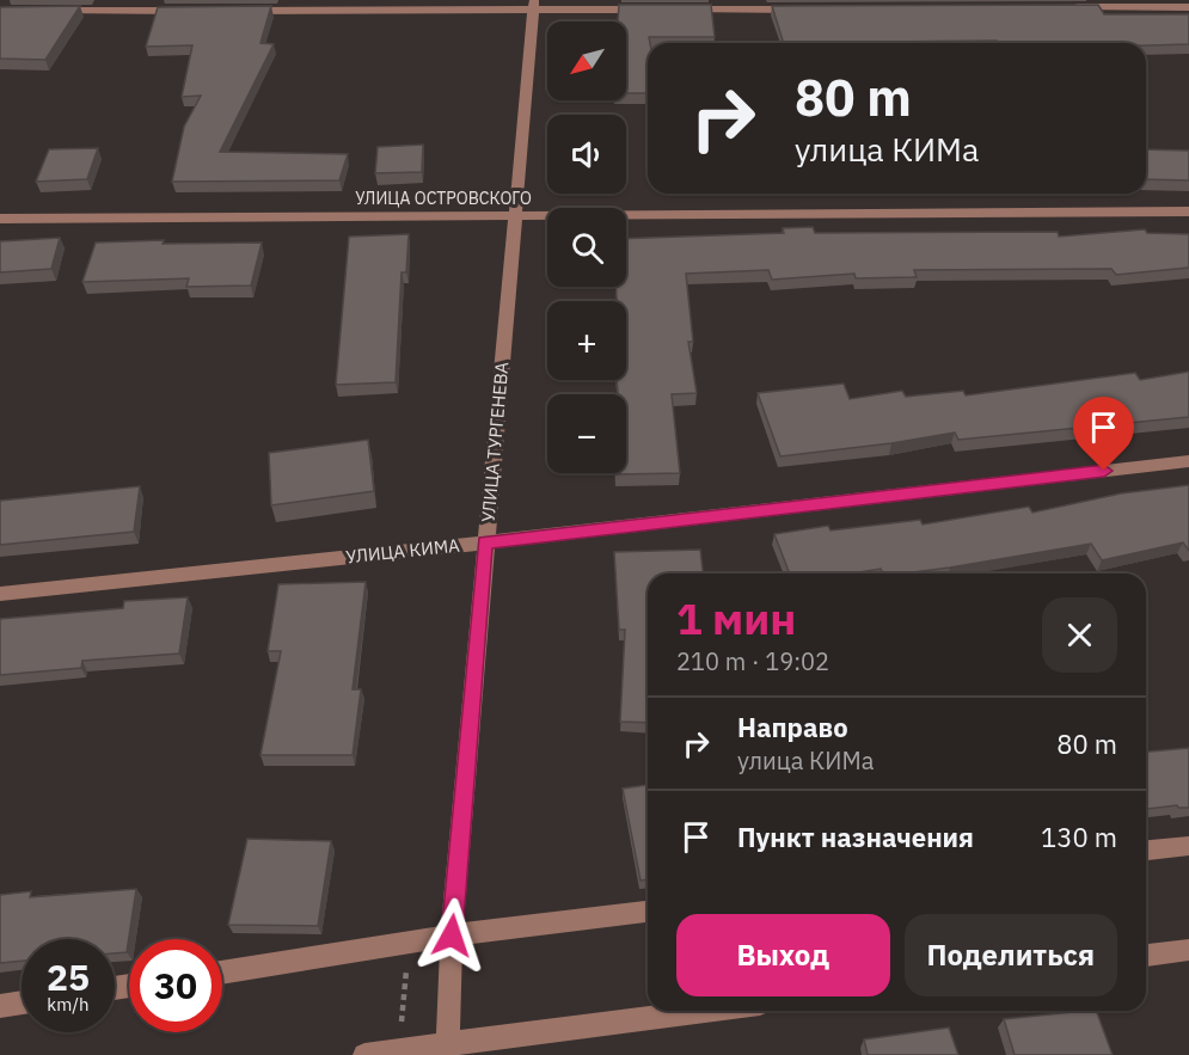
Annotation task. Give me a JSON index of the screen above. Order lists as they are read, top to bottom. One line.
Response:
{"streets":{"street":["УЛИЦА ОСТРОВСКОГО","УЛИЦА ТУРГЕНЕВА","УЛИЦА КИМА"]},"crossings":[["УЛИЦА ОСТРОВСКОГО","УЛИЦА ТУРГЕНЕВА"],["УЛИЦА ТУРГЕНЕВА","УЛИЦА КИМА"]],"north":"bottom left","page":{"map_buttons":["+","−"],"turn":["80 m","улица КИМа"],"heading":["1 мин","210 m · 19:02"],"list":[{"name":"Направо","note":"улица КИМа","value":"80 m"},{"name":"Пункт назначения","value":"130 m"}],"buttons":["Выход","Поделиться"],"speed":"25 km/h","limit":"30"}}
